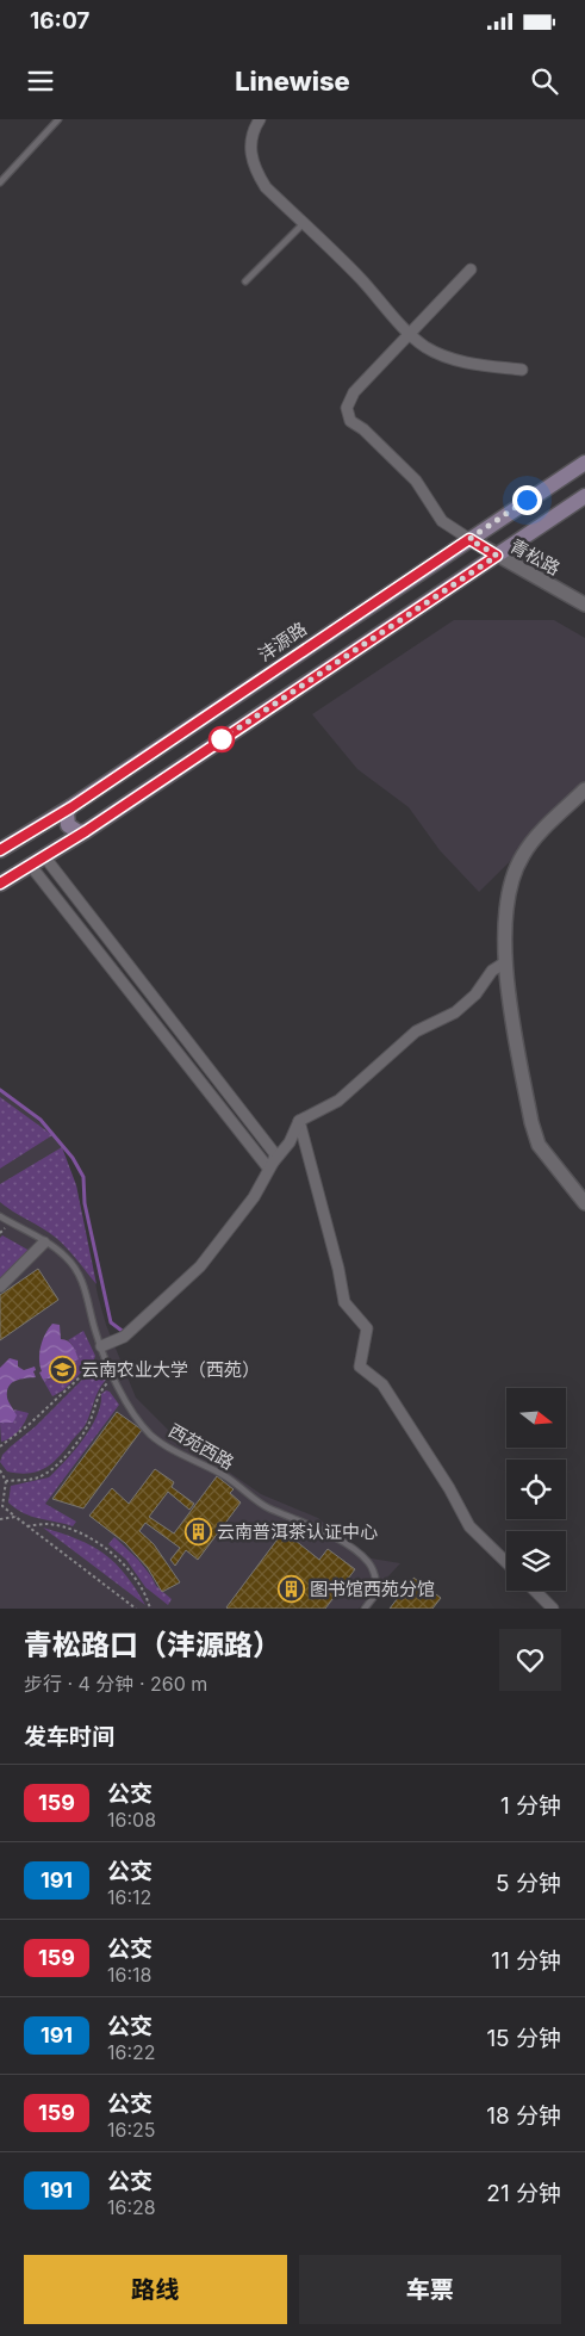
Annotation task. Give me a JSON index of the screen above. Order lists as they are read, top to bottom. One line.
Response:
{"streets":{"main road":["沣源路"],"street":["青松路"],"lane":["西苑西路"]},"crossings":[["青松路","沣源路"]],"places":{"school or university":["云南农业大学（西苑）"],"building":["云南普洱茶认证中心","图书馆西苑分馆"]},"lines":["bus line 159"],"north":"right","page":{"status":"16:07","header":"Linewise","heading":[["青松路口（沣源路）","步行 · 4 分钟 · 260 m"],"发车时间"],"list":[{"mark":"159","name":"公交","note":"16:08","value":"1 分钟"},{"mark":"191","name":"公交","note":"16:12","value":"5 分钟"},{"mark":"159","name":"公交","note":"16:18","value":"11 分钟"},{"mark":"191","name":"公交","note":"16:22","value":"15 分钟"},{"mark":"159","name":"公交","note":"16:25","value":"18 分钟"},{"mark":"191","name":"公交","note":"16:28","value":"21 分钟"}],"buttons":["路线","车票"]}}
